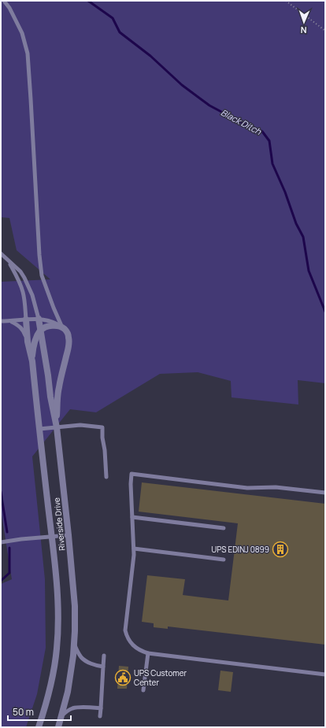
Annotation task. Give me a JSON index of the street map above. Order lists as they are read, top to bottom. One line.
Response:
{"streets":{"street":["Riverside Drive"]},"water":["Black Ditch"],"places":{"building":["UPS EDINJ 0899"],"public building":["UPS Customer Center"]},"scale_bar":"50 m","north":"bottom"}
